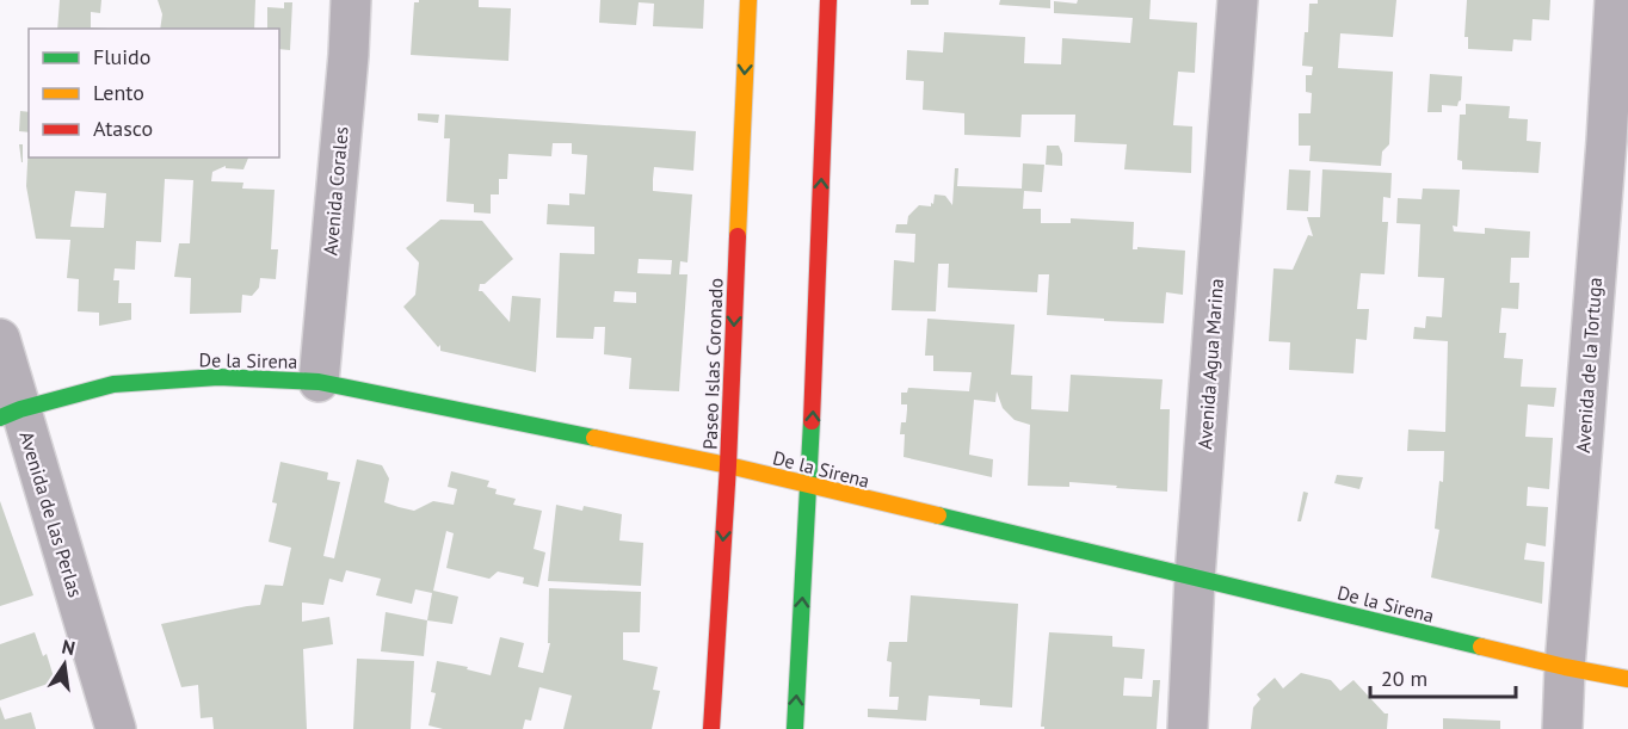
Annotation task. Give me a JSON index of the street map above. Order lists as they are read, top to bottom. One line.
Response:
{"streets":{"street":["Avenida Corales","De la Sirena","Paseo Islas Coronado","Avenida Agua Marina","Avenida de la Tortuga","Avenida de las Perlas"]},"crossings":[["Avenida Corales","De la Sirena"],["De la Sirena","Paseo Islas Coronado"],["De la Sirena","Avenida Agua Marina"],["De la Sirena","Avenida de la Tortuga"],["De la Sirena","Avenida de las Perlas"]],"legend":["Fluido","Lento","Atasco"],"scale_bar":"20 m","north":"top"}
